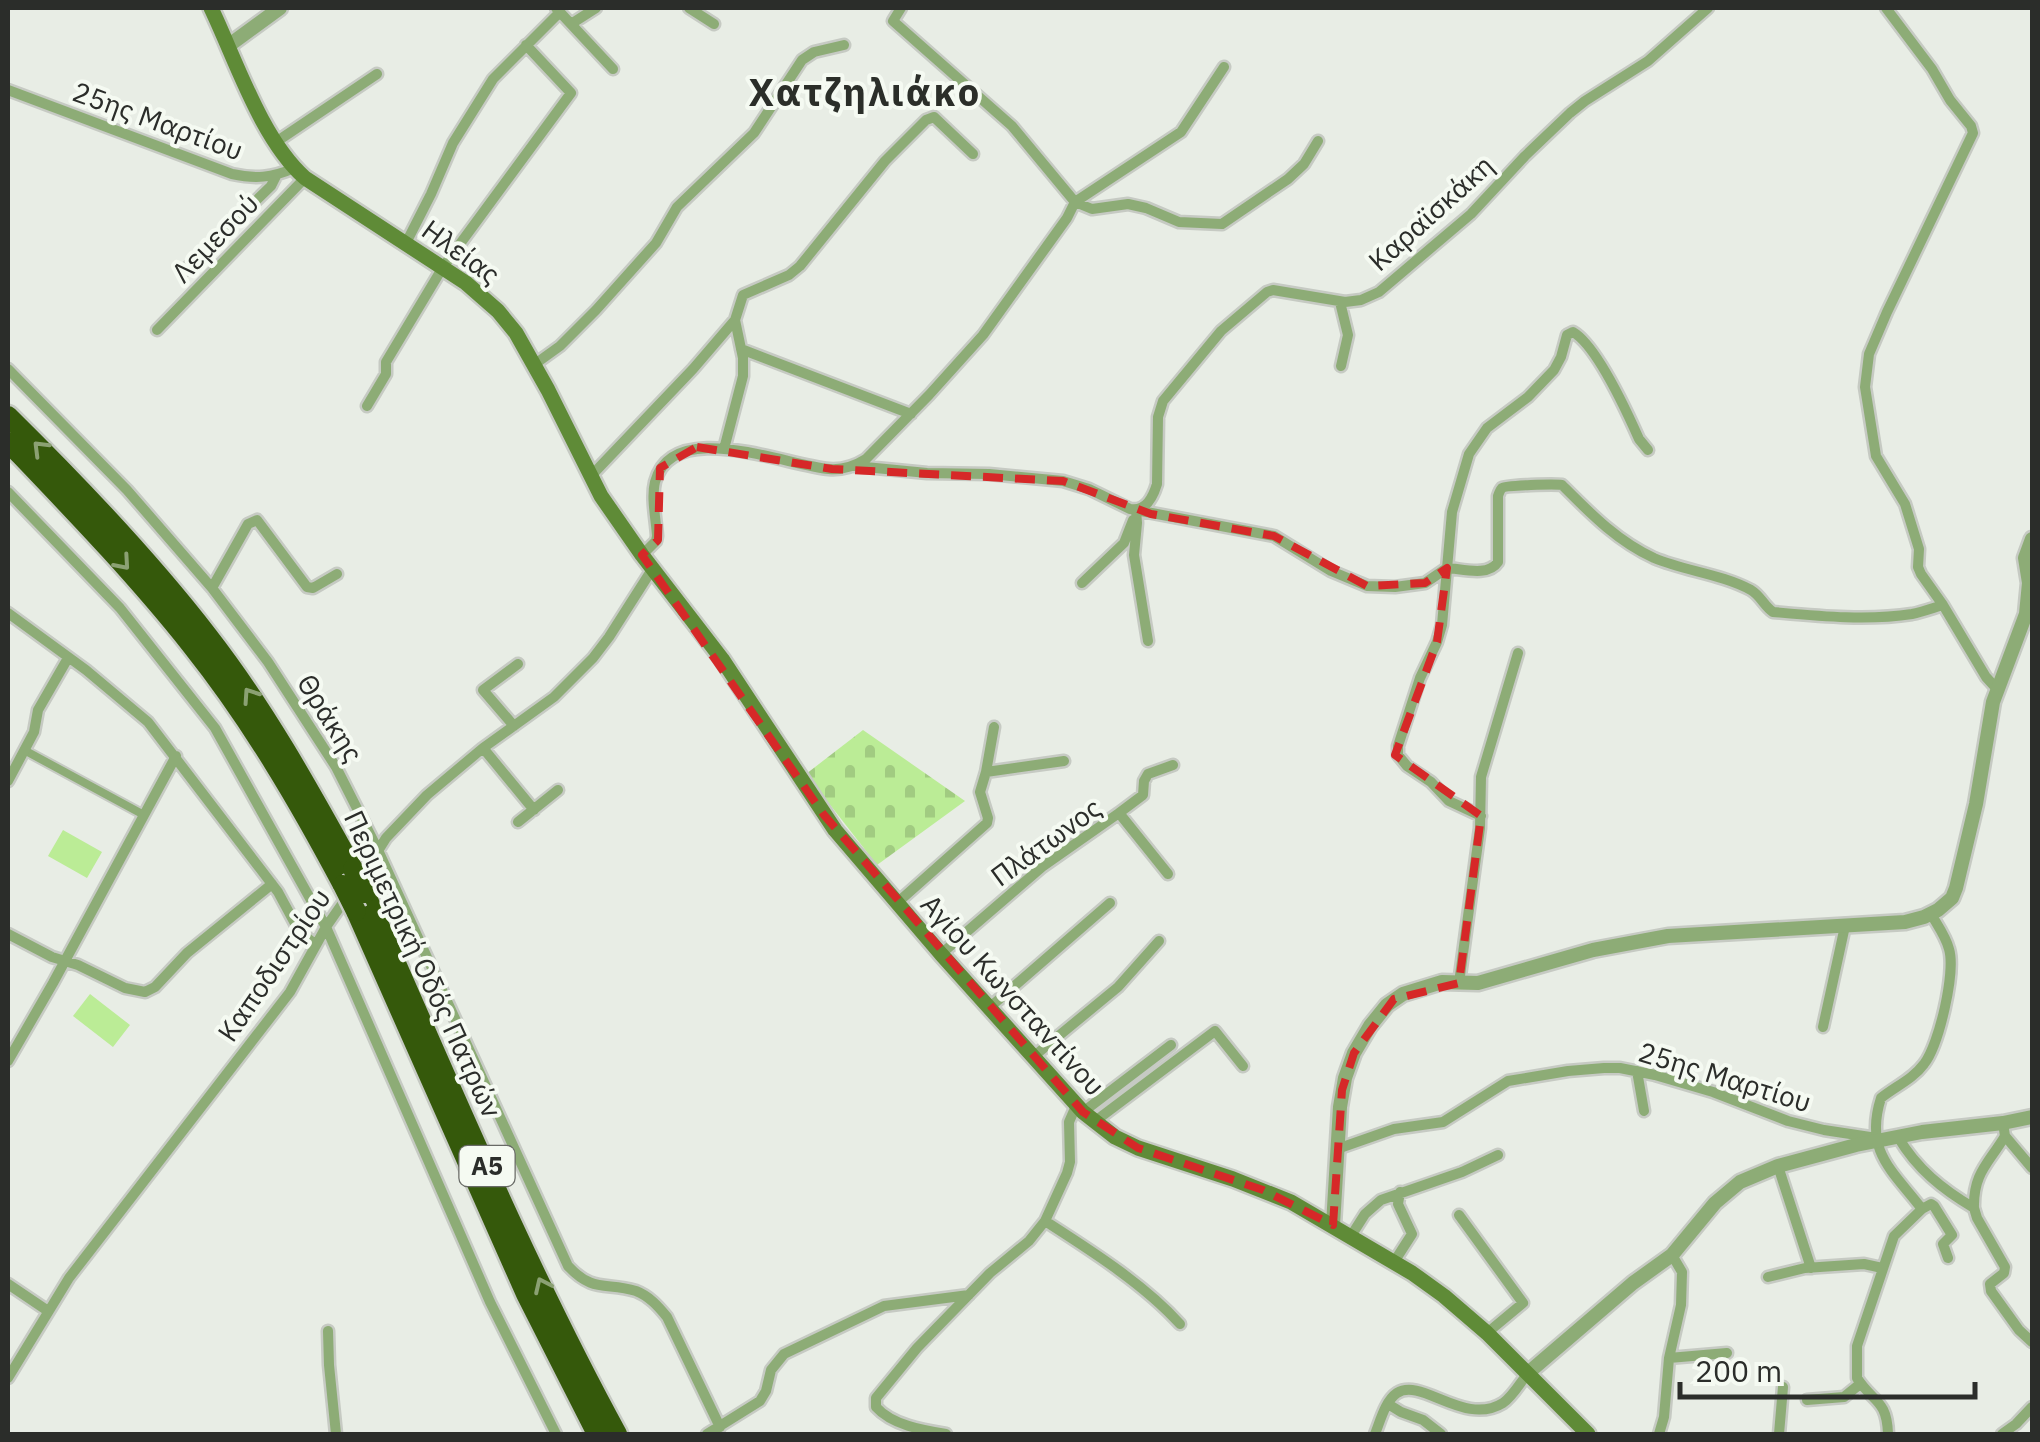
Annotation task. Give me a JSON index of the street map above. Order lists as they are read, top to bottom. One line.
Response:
{"streets":{"highway":["Περιμετρική Οδός Πατρών","Α5"],"main road":["Ηλείας","Αγίου Κωνσταντίνου"],"street":["25ης Μαρτίου","Καραϊσκάκη","Λεμεσού","Θράκης","Πλάτωνος","Καποδιστρίου"]},"crossings":[["25ης Μαρτίου","Λεμεσού"],["25ης Μαρτίου","Ηλείας"],["Λεμεσού","Ηλείας"],["Ηλείας","Καποδιστρίου"],["Ηλείας","Αγίου Κωνσταντίνου"],["Θράκης","Καποδιστρίου"],["Πλάτωνος","Αγίου Κωνσταντίνου"],["Καποδιστρίου","Αγίου Κωνσταντίνου"]],"districts":["Χατζηλιάκο"],"scale_bar":"200 m"}
